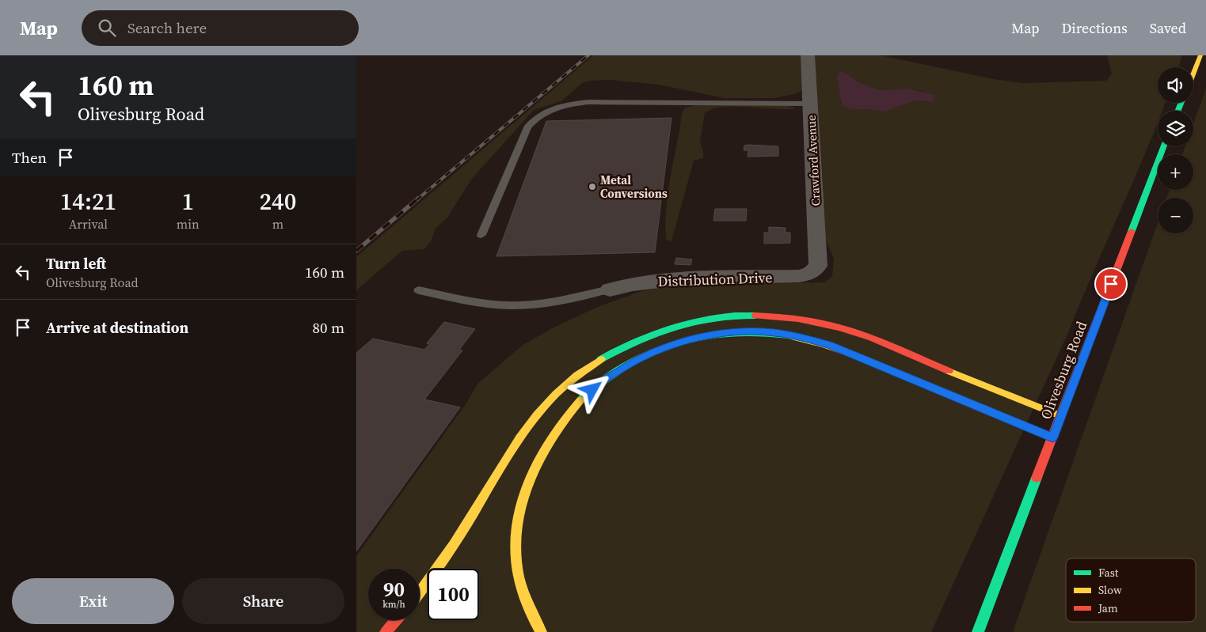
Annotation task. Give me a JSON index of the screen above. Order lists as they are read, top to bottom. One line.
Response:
{"streets":{"main road":["Olivesburg Road"],"street":["Crawford Avenue","Distribution Drive"]},"crossings":[["Crawford Avenue","Distribution Drive"]],"places":["Metal Conversions"],"legend":["Fast","Slow","Jam"],"page":{"header":"Map","search":"Search here","nav":["Map","Directions","Saved"],"turn":["160 m","Olivesburg Road"],"map_buttons":["+","−"],"then":"Then","eta":["14:21","Arrival","1","min","240","m"],"list":[{"name":"Turn left","note":"Olivesburg Road","value":"160 m"},{"name":"Arrive at destination","value":"80 m"}],"speed":"90 km/h","limit":"100","buttons":["Exit","Share"]}}
